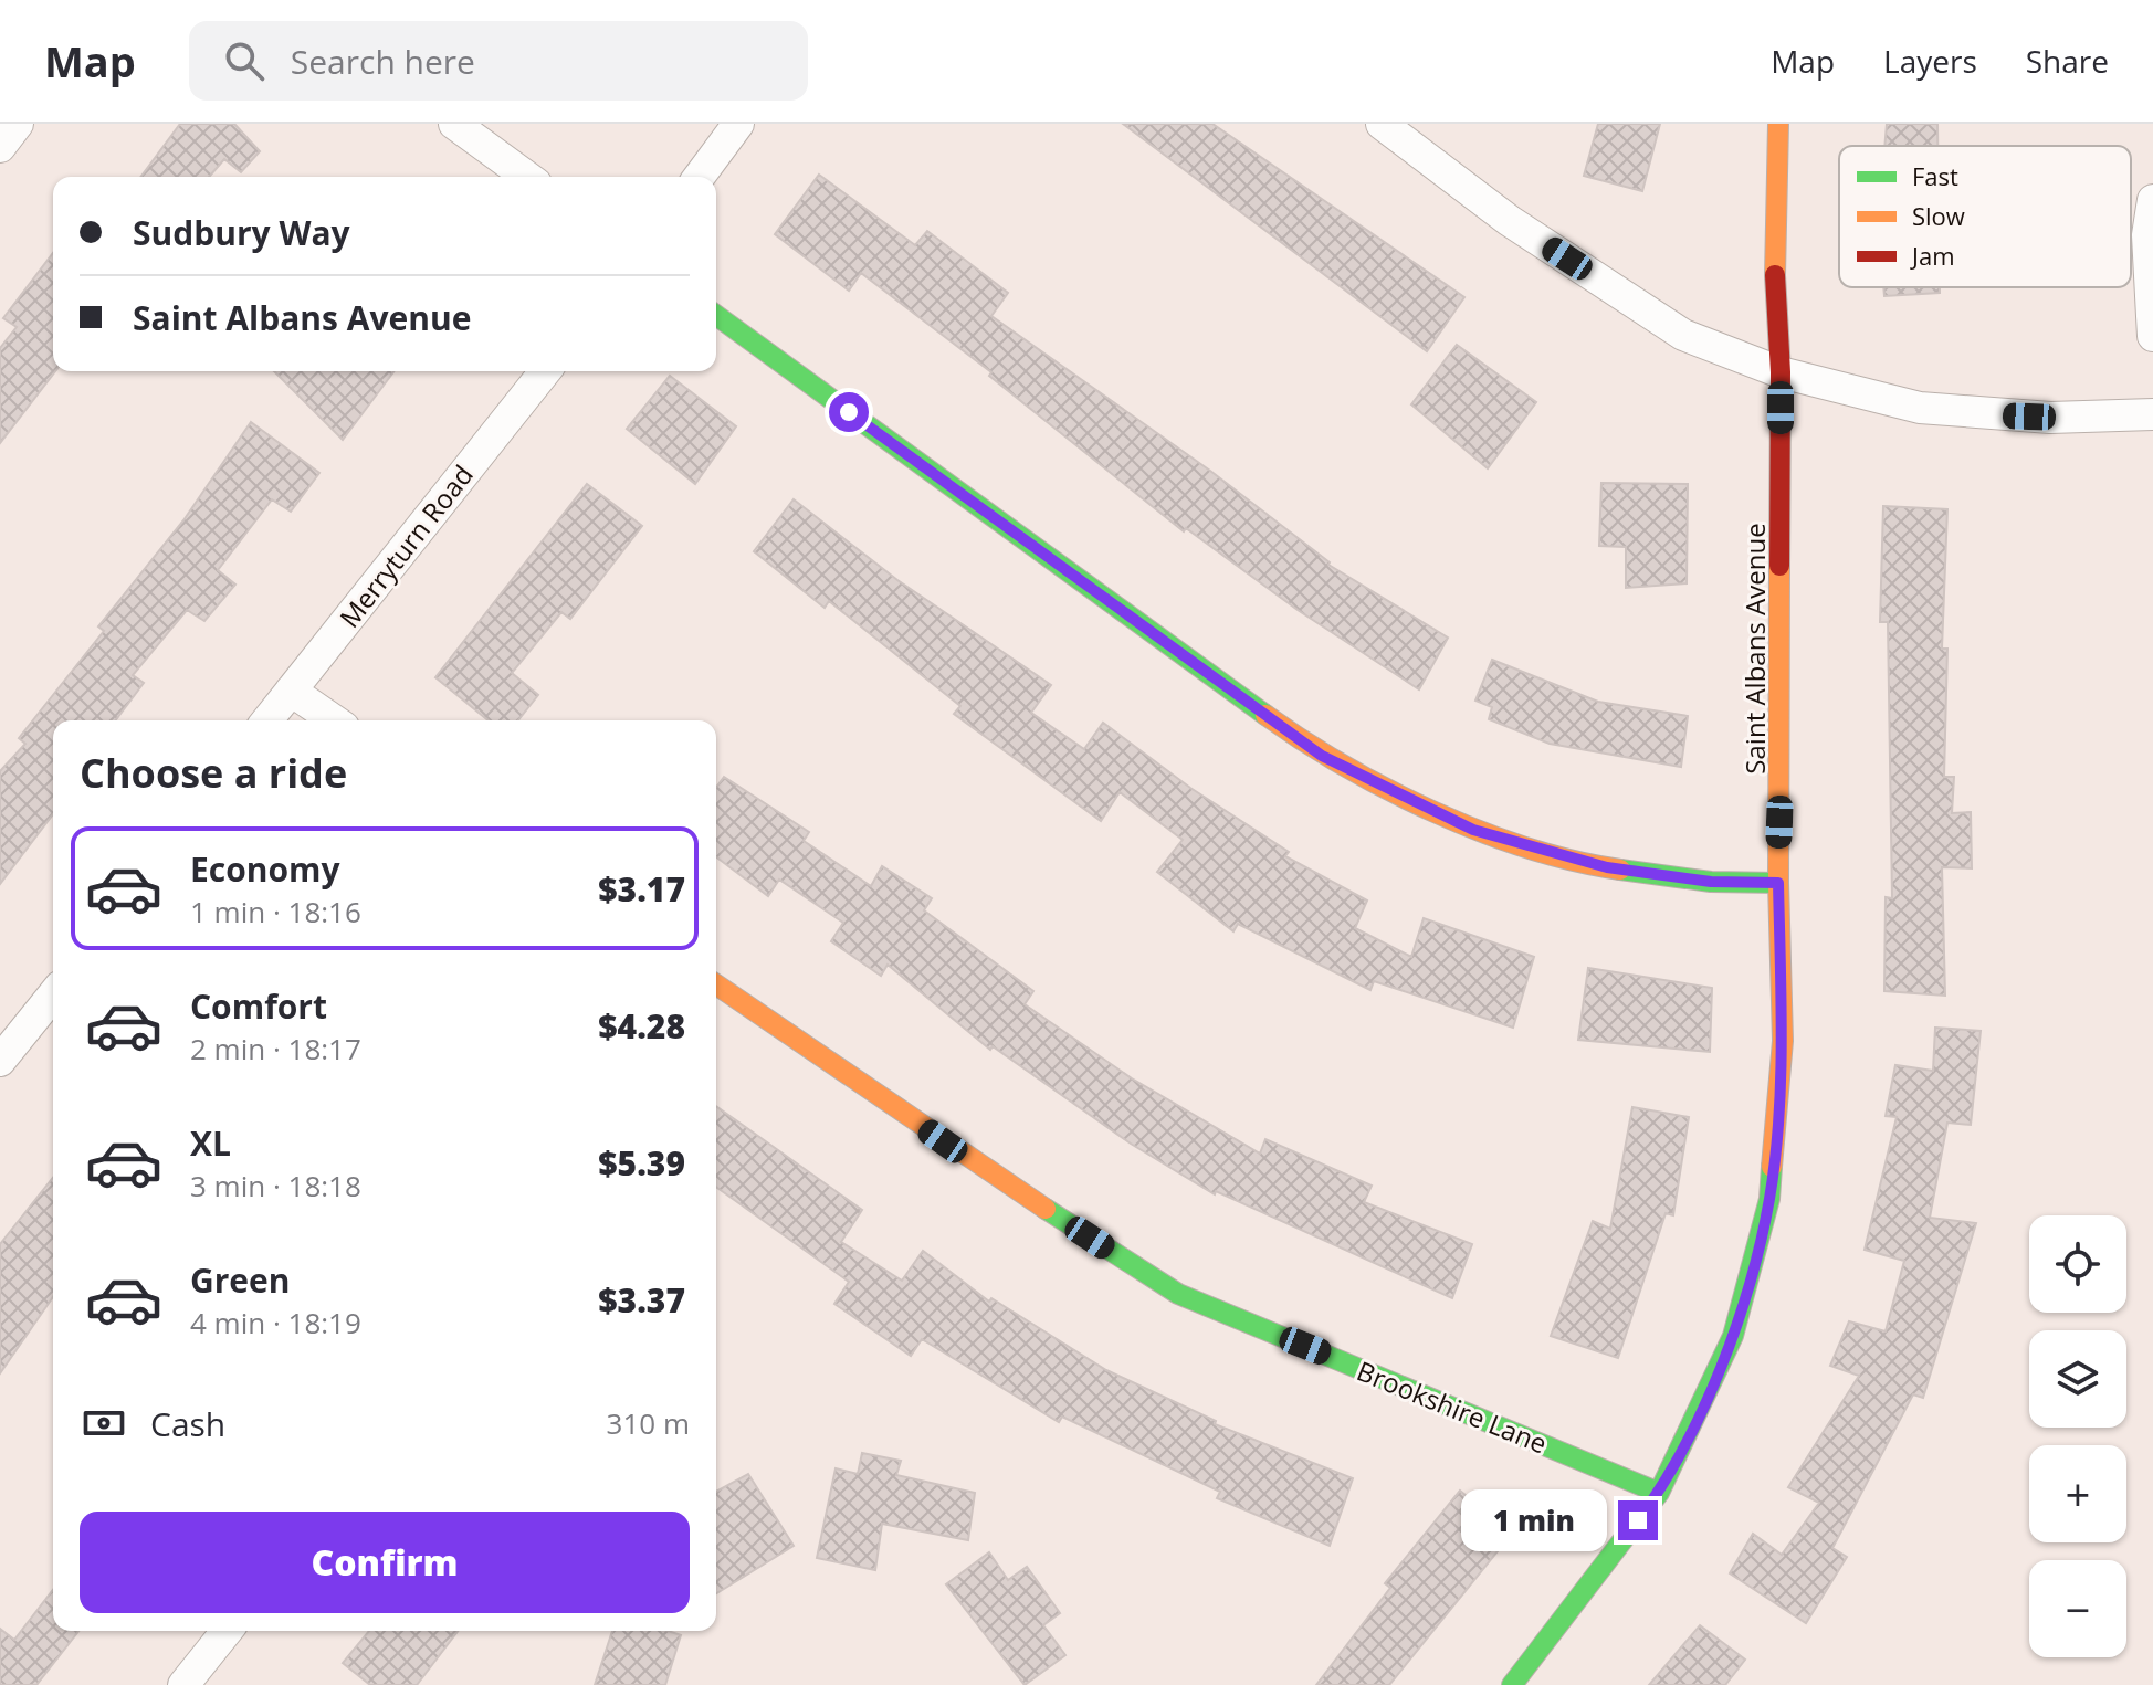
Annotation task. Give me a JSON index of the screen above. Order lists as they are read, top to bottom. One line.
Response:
{"streets":{"street":["Merryturn Road","Saint Albans Avenue","Brookshire Lane"]},"crossings":[["Saint Albans Avenue","Brookshire Lane"]],"legend":["Fast","Slow","Jam"],"page":{"header":"Map","search":"Search here","nav":["Map","Layers","Share"],"banner":["Sudbury Way","Saint Albans Avenue"],"heading":"Choose a ride","list":[{"name":"Economy","note":"1 min · 18:16","value":"$3.17"},{"name":"Comfort","note":"2 min · 18:17","value":"$4.28"},{"name":"XL","note":"3 min · 18:18","value":"$5.39"},{"name":"Green","note":"4 min · 18:19","value":"$3.37"}],"map_buttons":["+","−"],"pay":["Cash","310 m"],"bubble":"1 min","buttons":"Confirm"}}
